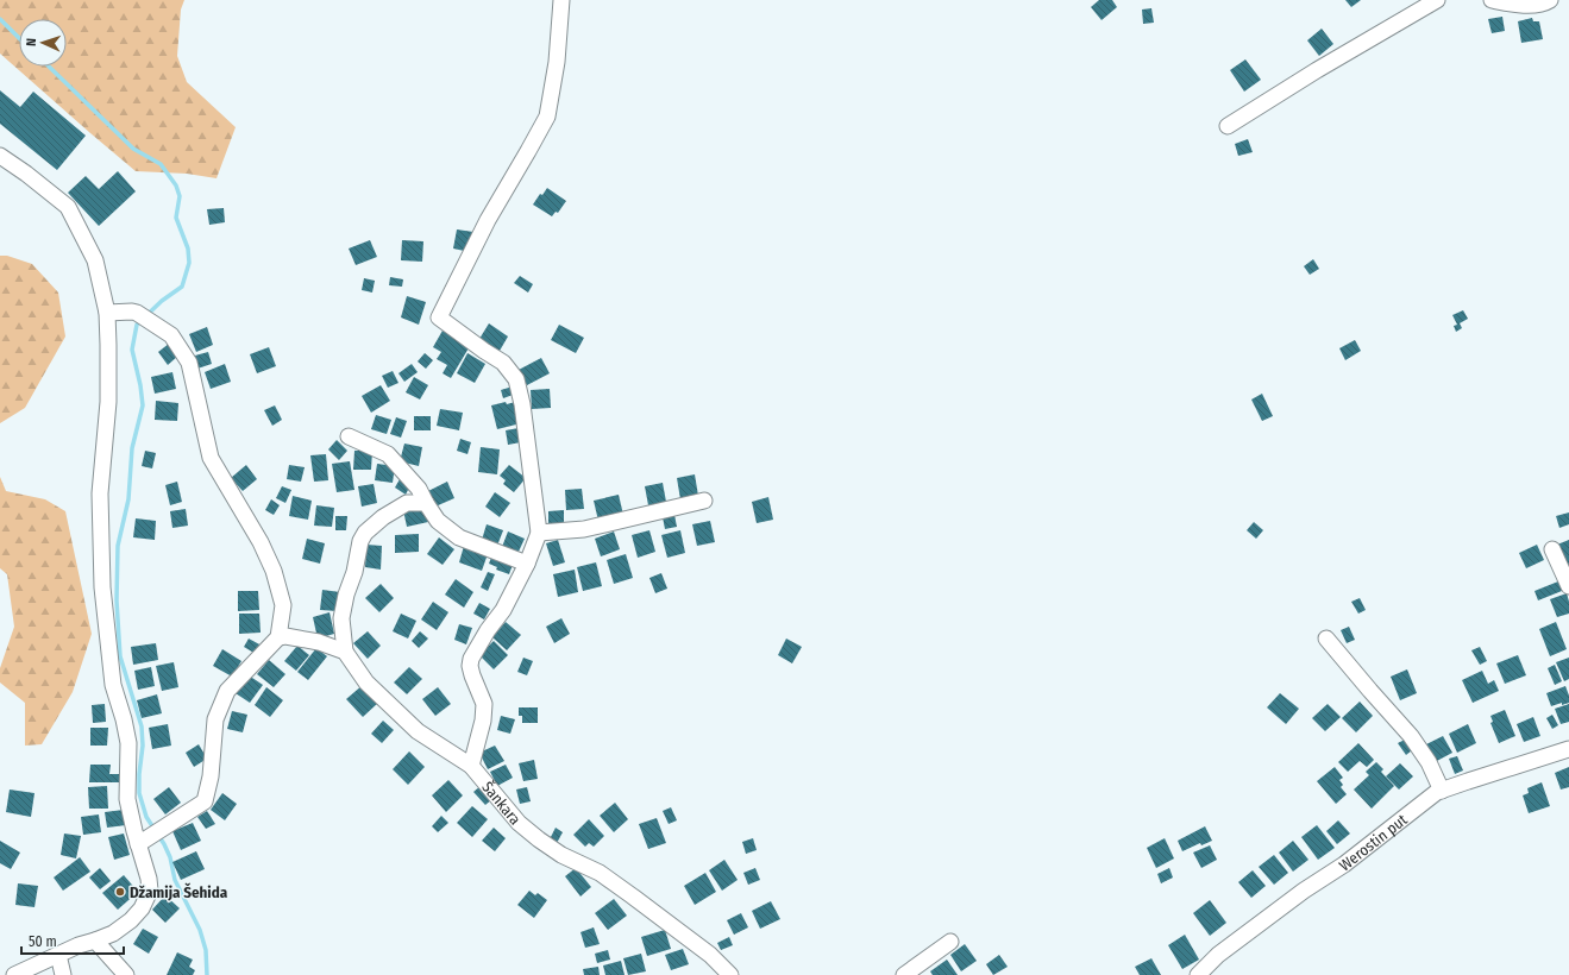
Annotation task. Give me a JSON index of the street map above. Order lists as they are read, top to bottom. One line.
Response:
{"streets":{"street":["Šankara","Werostin put"]},"places":["Džamija Šehida"],"scale_bar":"50 m","north":"left"}
